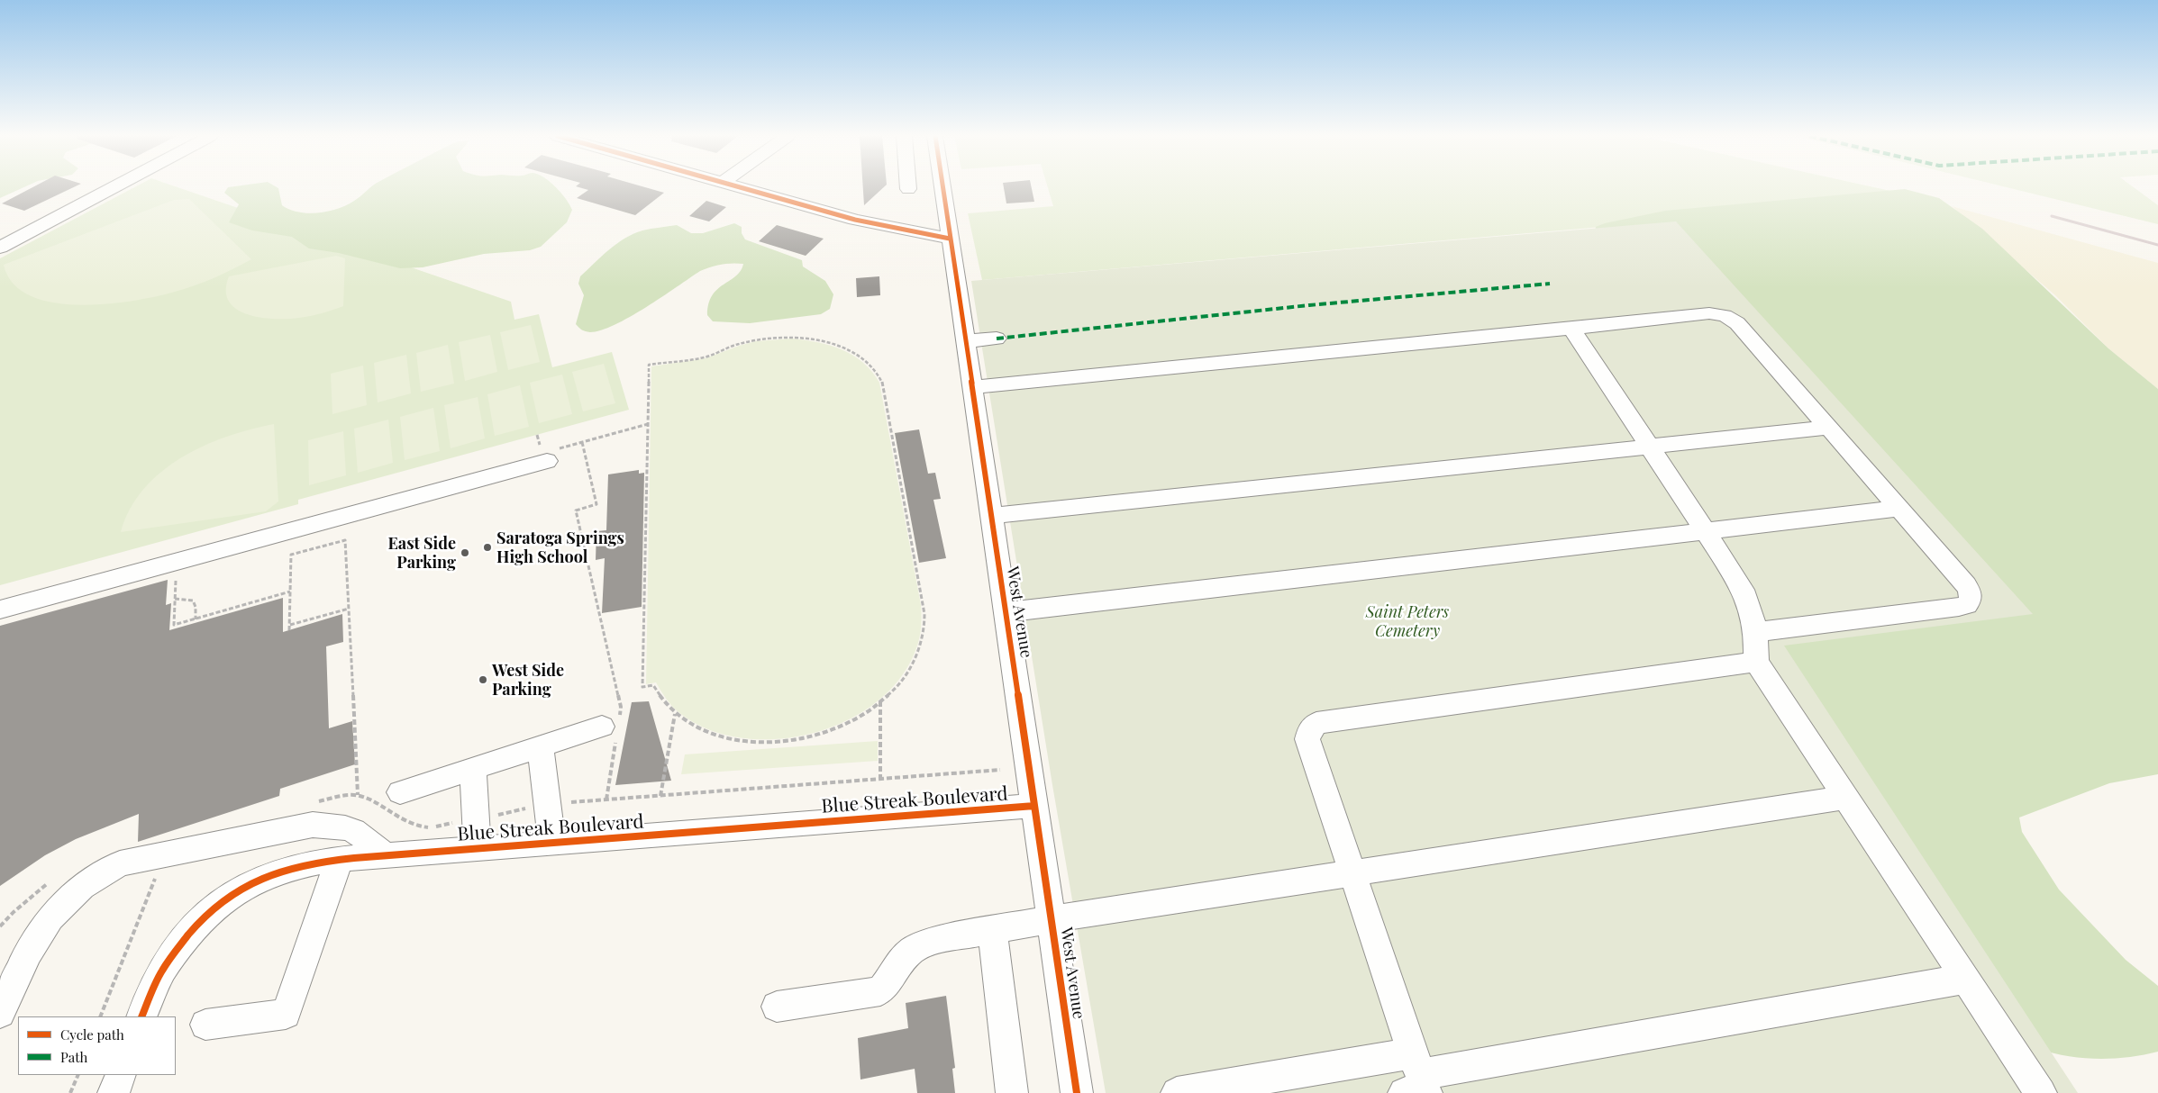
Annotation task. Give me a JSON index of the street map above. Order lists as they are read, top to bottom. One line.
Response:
{"streets":{"street":["West Avenue","Blue Streak Boulevard"]},"crossings":[["West Avenue","Blue Streak Boulevard"]],"parks":["Saint Peters Cemetery"],"places":["Saratoga Springs High School","East Side Parking","West Side Parking"],"legend":["Cycle path","Path"]}
